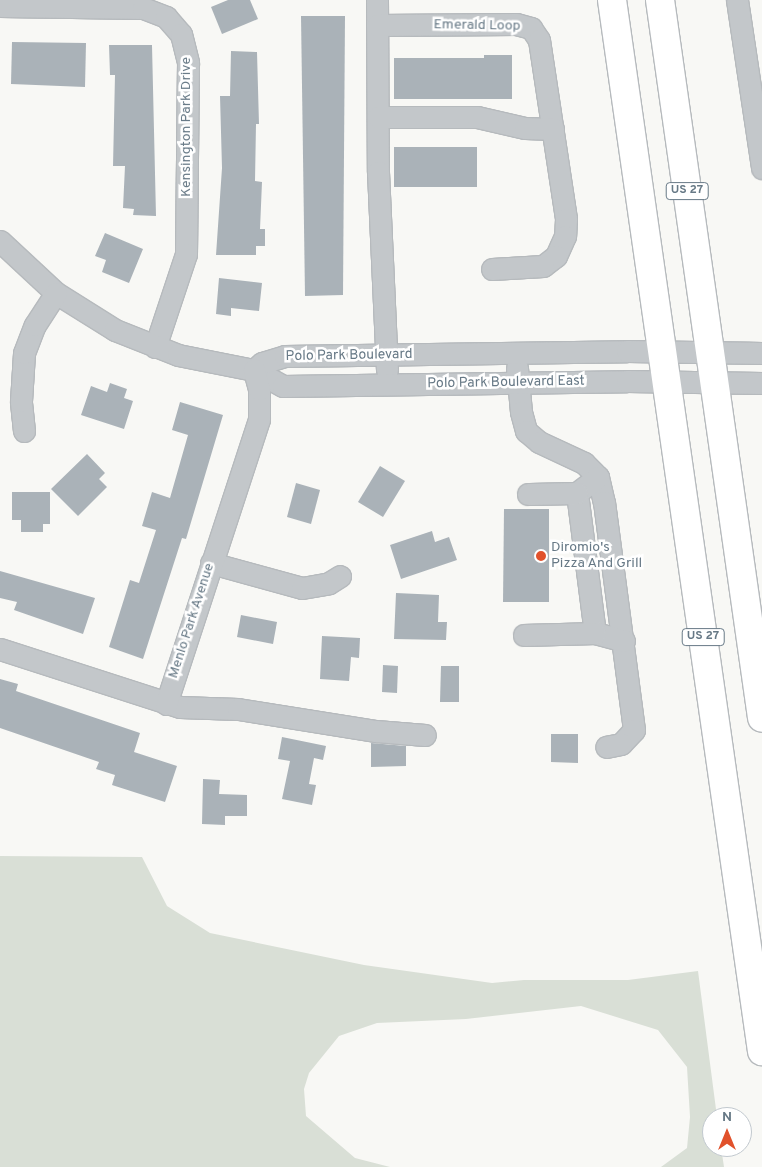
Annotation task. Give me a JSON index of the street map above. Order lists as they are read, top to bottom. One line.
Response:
{"streets":{"highway":["US 27"],"street":["Emerald Loop","Kensington Park Drive","Polo Park Boulevard","Polo Park Boulevard East","Menlo Park Avenue"]},"crossings":[["US 27","Polo Park Boulevard"],["US 27","Polo Park Boulevard East"],["Polo Park Boulevard","Polo Park Boulevard East"],["Polo Park Boulevard","Menlo Park Avenue"],["Polo Park Boulevard East","Menlo Park Avenue"]],"places":["Diromio's Pizza And Grill"],"north":"top"}
